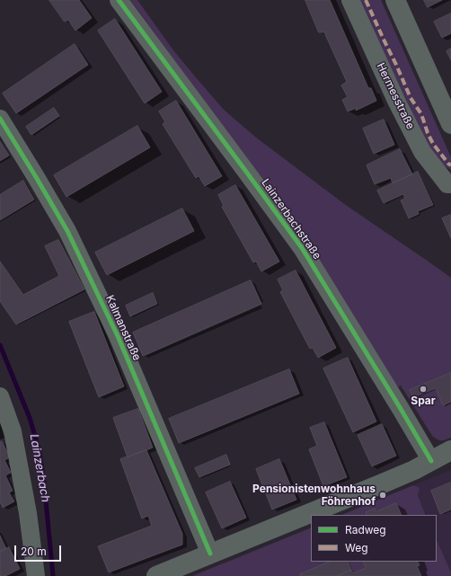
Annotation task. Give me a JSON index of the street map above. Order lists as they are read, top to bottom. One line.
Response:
{"streets":{"street":["Hermesstraße","Lainzerbachstraße","Kalmanstraße"]},"water":["Lainzerbach"],"places":["Spar","Pensionistenwohnhaus Föhrenhof"],"legend":["Radweg","Weg"],"scale_bar":"20 m"}
